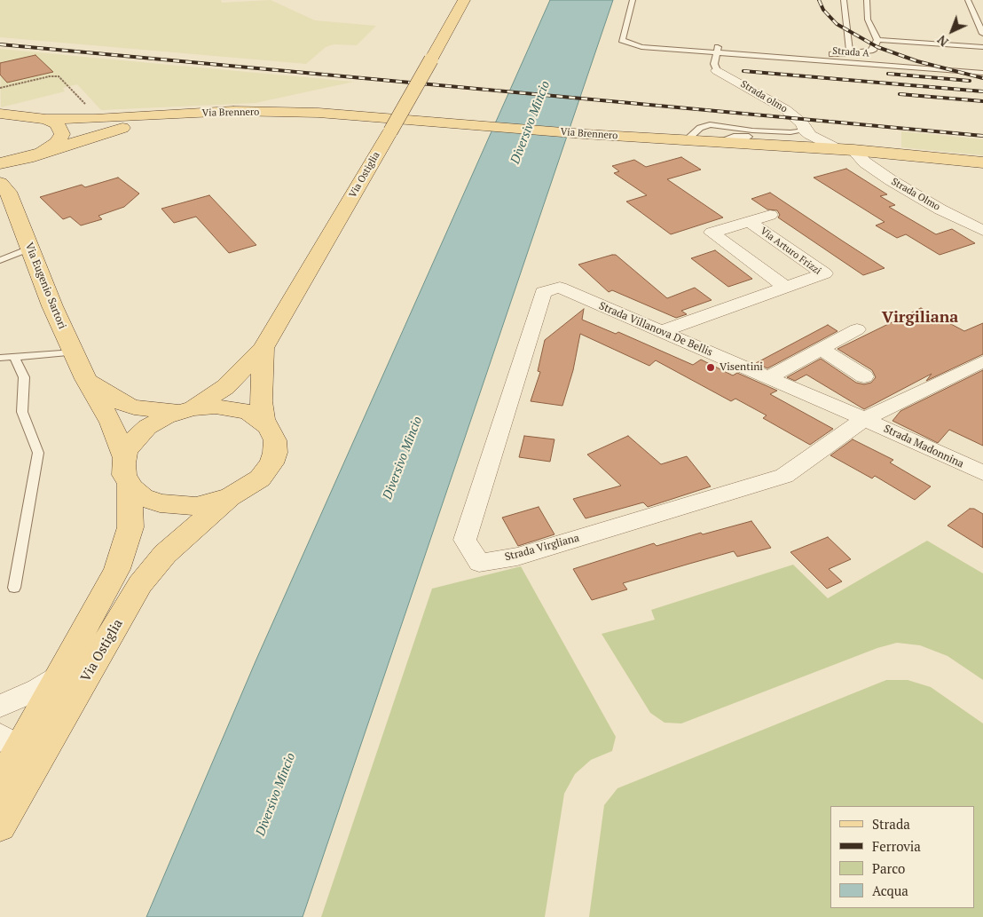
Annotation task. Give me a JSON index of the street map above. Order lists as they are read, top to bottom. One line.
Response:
{"streets":{"main road":["Via Brennero","Via Ostiglia","Via Eugenio Sartori"],"street":["Strada olmo","Strada Olmo","Via Arturo Frizzi","Strada Villanova De Bellis","Strada Madonnina","Strada Virgliana"],"lane":["Strada A"]},"crossings":[["Strada olmo","Via Brennero"],["Strada olmo","Strada Olmo"],["Via Brennero","Strada Olmo"],["Via Brennero","Via Eugenio Sartori"],["Via Ostiglia","Via Eugenio Sartori"],["Via Arturo Frizzi","Strada Villanova De Bellis"],["Strada Villanova De Bellis","Strada Madonnina"],["Strada Villanova De Bellis","Strada Virgliana"],["Strada Madonnina","Strada Virgliana"]],"districts":["Virgiliana"],"water":["Diversivo Mincio"],"places":["Visentini"],"legend":["Strada","Ferrovia","Parco","Acqua"],"north":"bottom left"}
